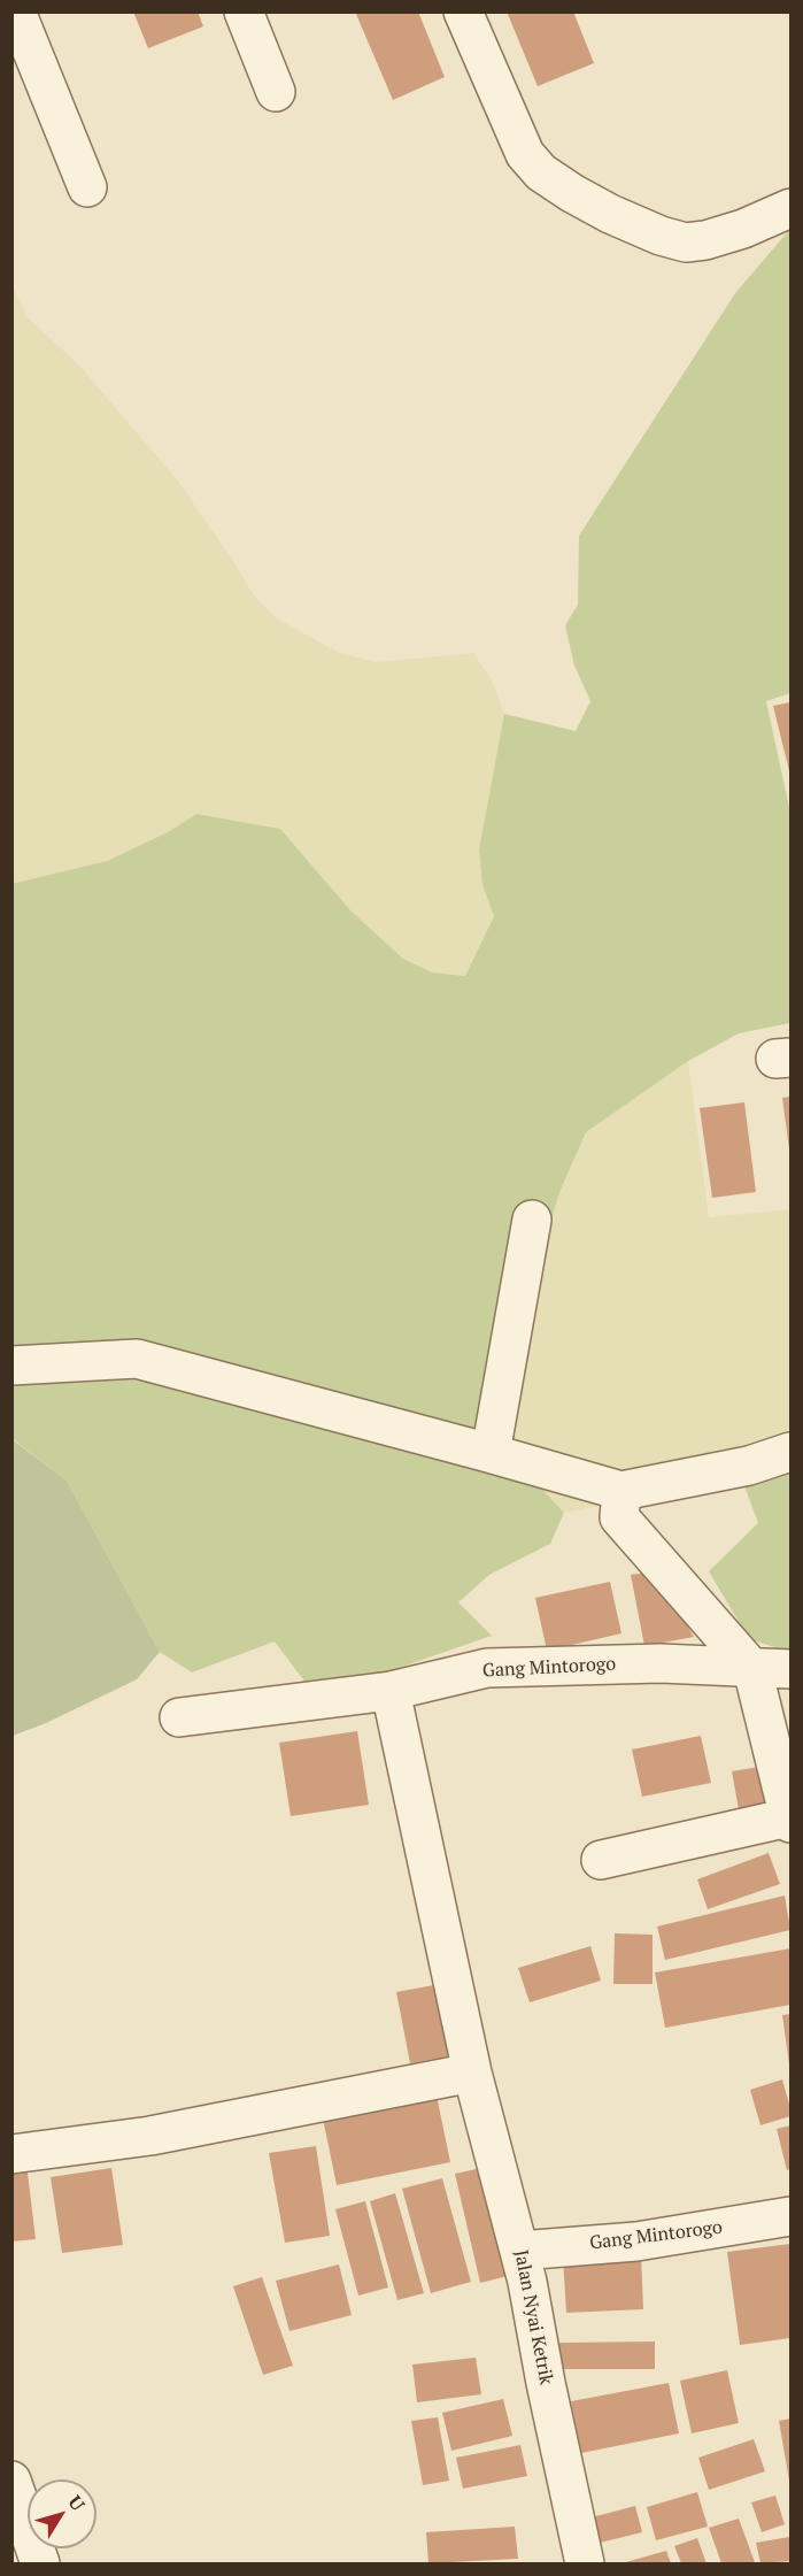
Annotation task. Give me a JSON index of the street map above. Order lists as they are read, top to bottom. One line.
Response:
{"streets":{"street":["Gang Mintorogo","Jalan Nyai Ketrik"]},"crossings":[["Gang Mintorogo","Jalan Nyai Ketrik"]],"north":"top right"}
